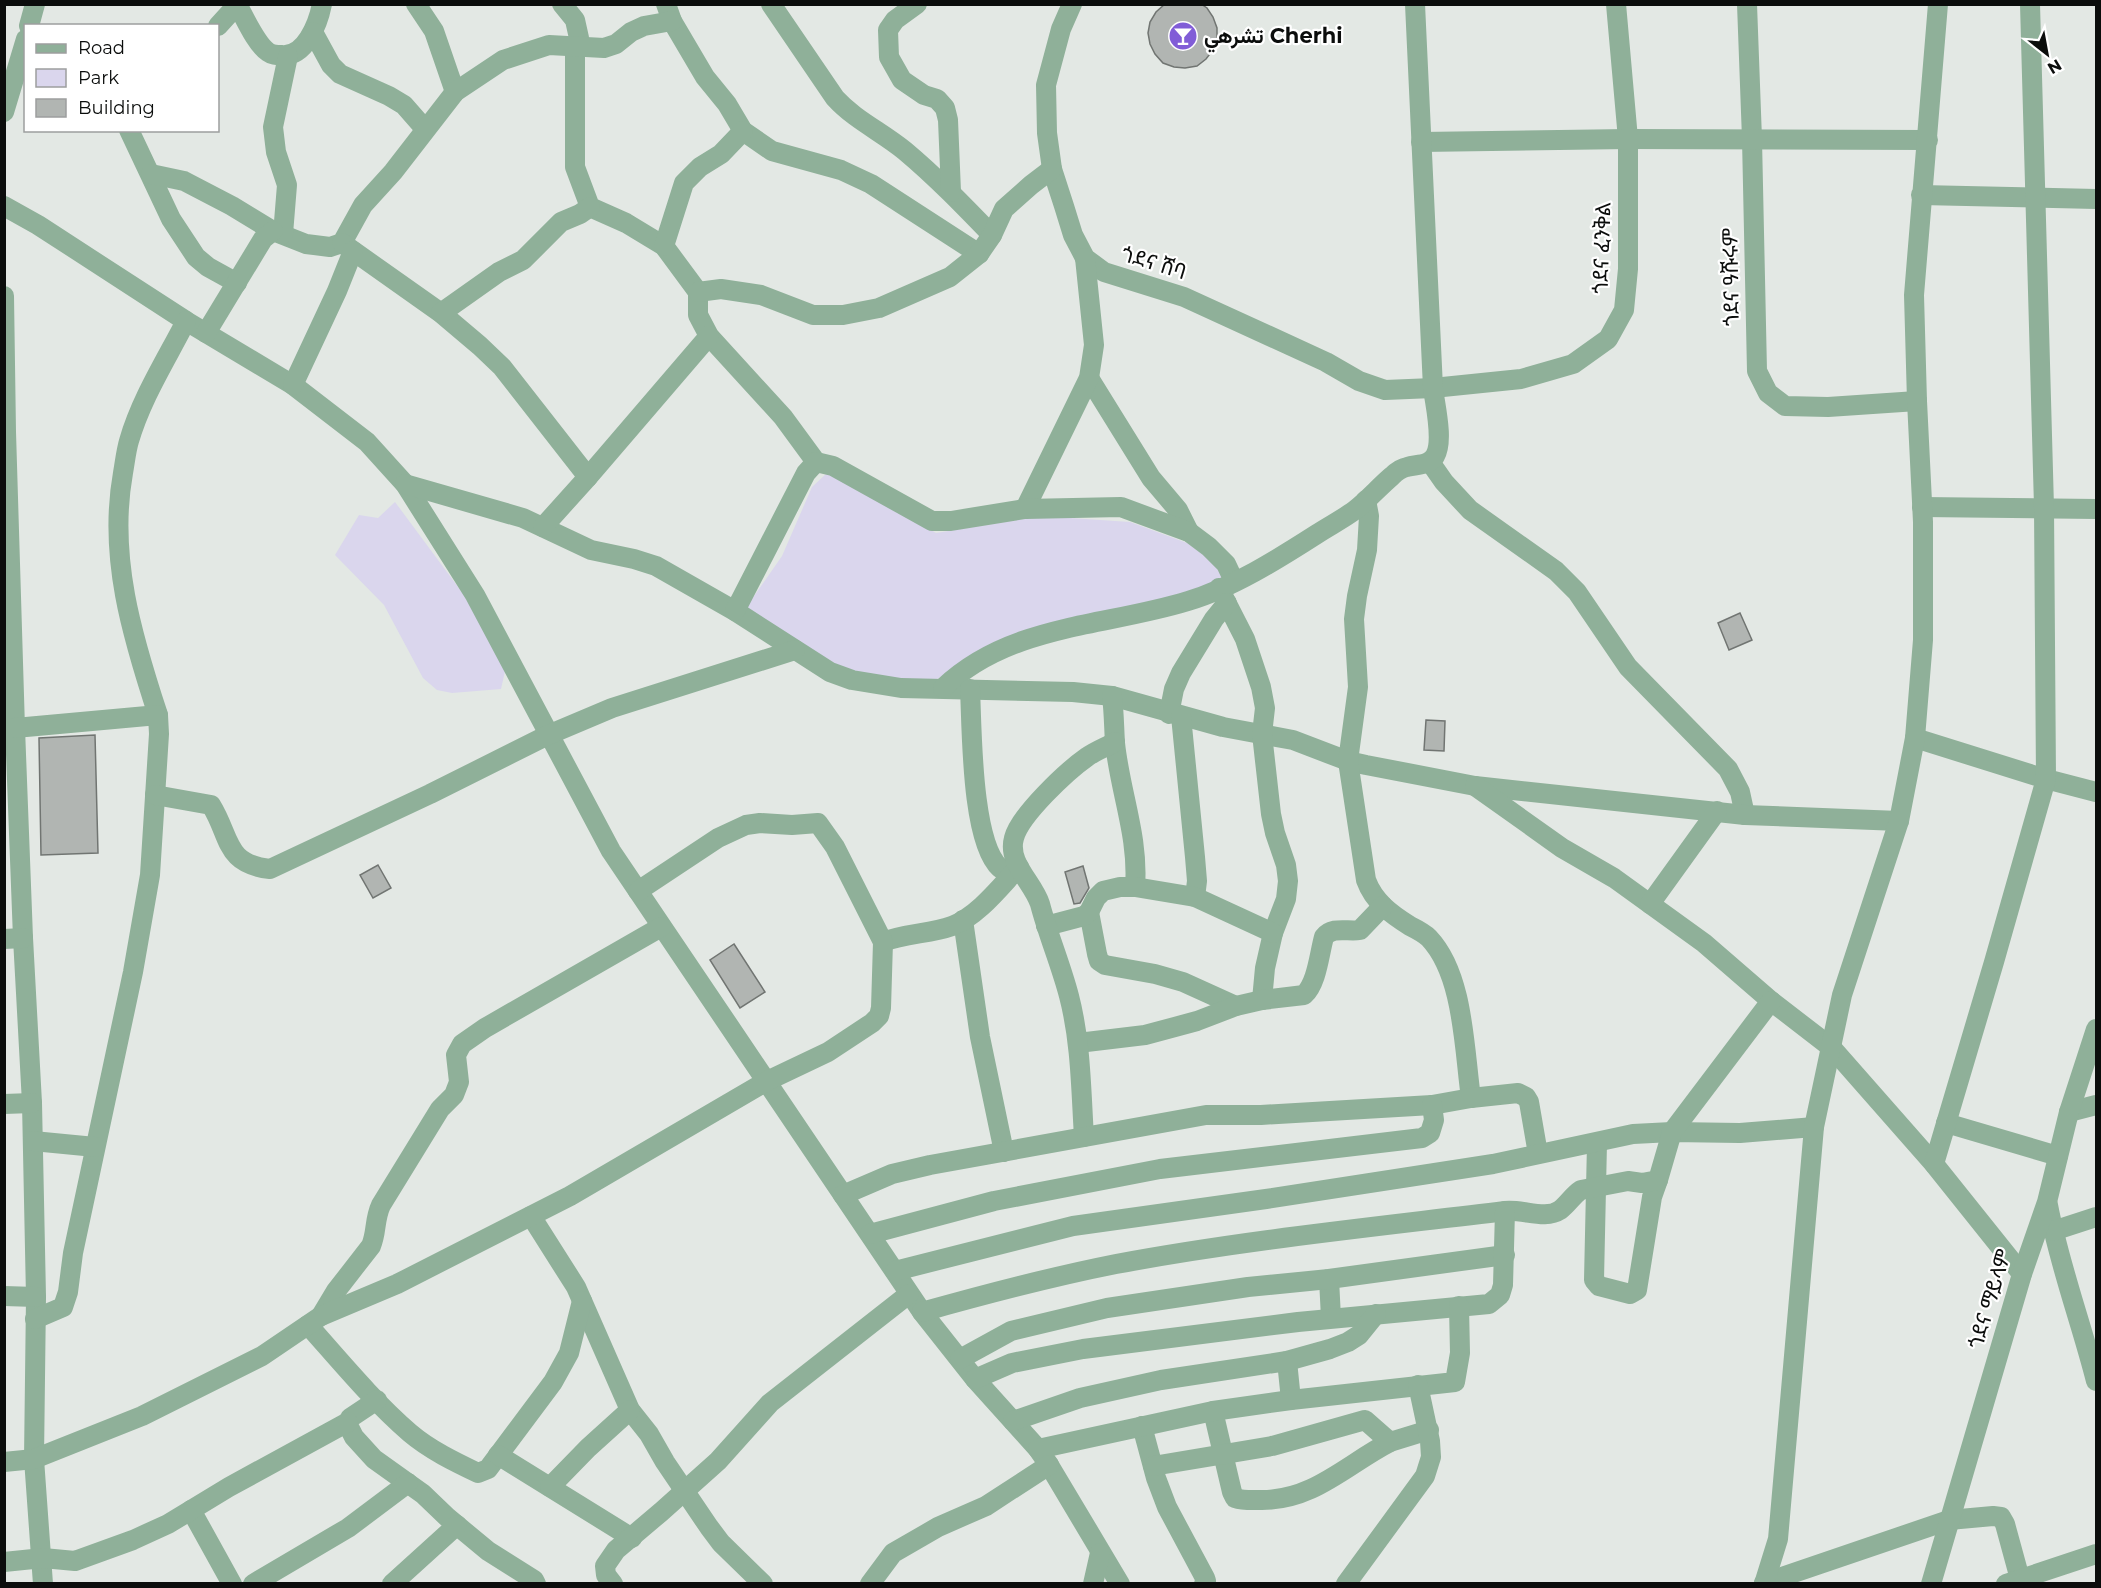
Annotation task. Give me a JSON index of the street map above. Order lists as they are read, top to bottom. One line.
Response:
{"streets":{"street":["ጎደና ፈንቅል","ጎደና ሸባ","ጎደና ዓሹሩም","ጎደና ማይላም"]},"crossings":[["ጎደና ፈንቅል","ጎደና ሸባ"]],"places":{"bar":["تشرهي Cherhi"]},"legend":["Road","Park","Building"],"north":"bottom right"}
